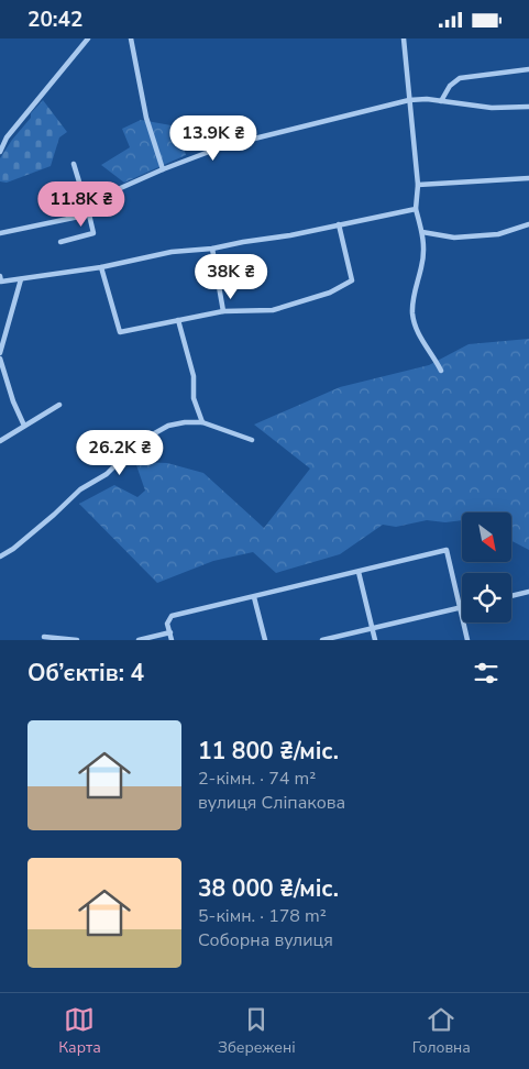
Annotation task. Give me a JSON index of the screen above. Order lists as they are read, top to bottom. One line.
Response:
{"north":"bottom right","page":{"status":"20:42","price":["13.9K ₴","11.8K ₴","38K ₴","26.2K ₴"],"heading":"Об’єктів: 4","list":[{"name":"11 800 ₴/міс.","note":"2-кімн. · 74 m² · вулиця Сліпакова"},{"name":"38 000 ₴/міс.","note":"5-кімн. · 178 m² · Соборна вулиця"}],"tabs":["Карта","Збережені","Головна"]}}
